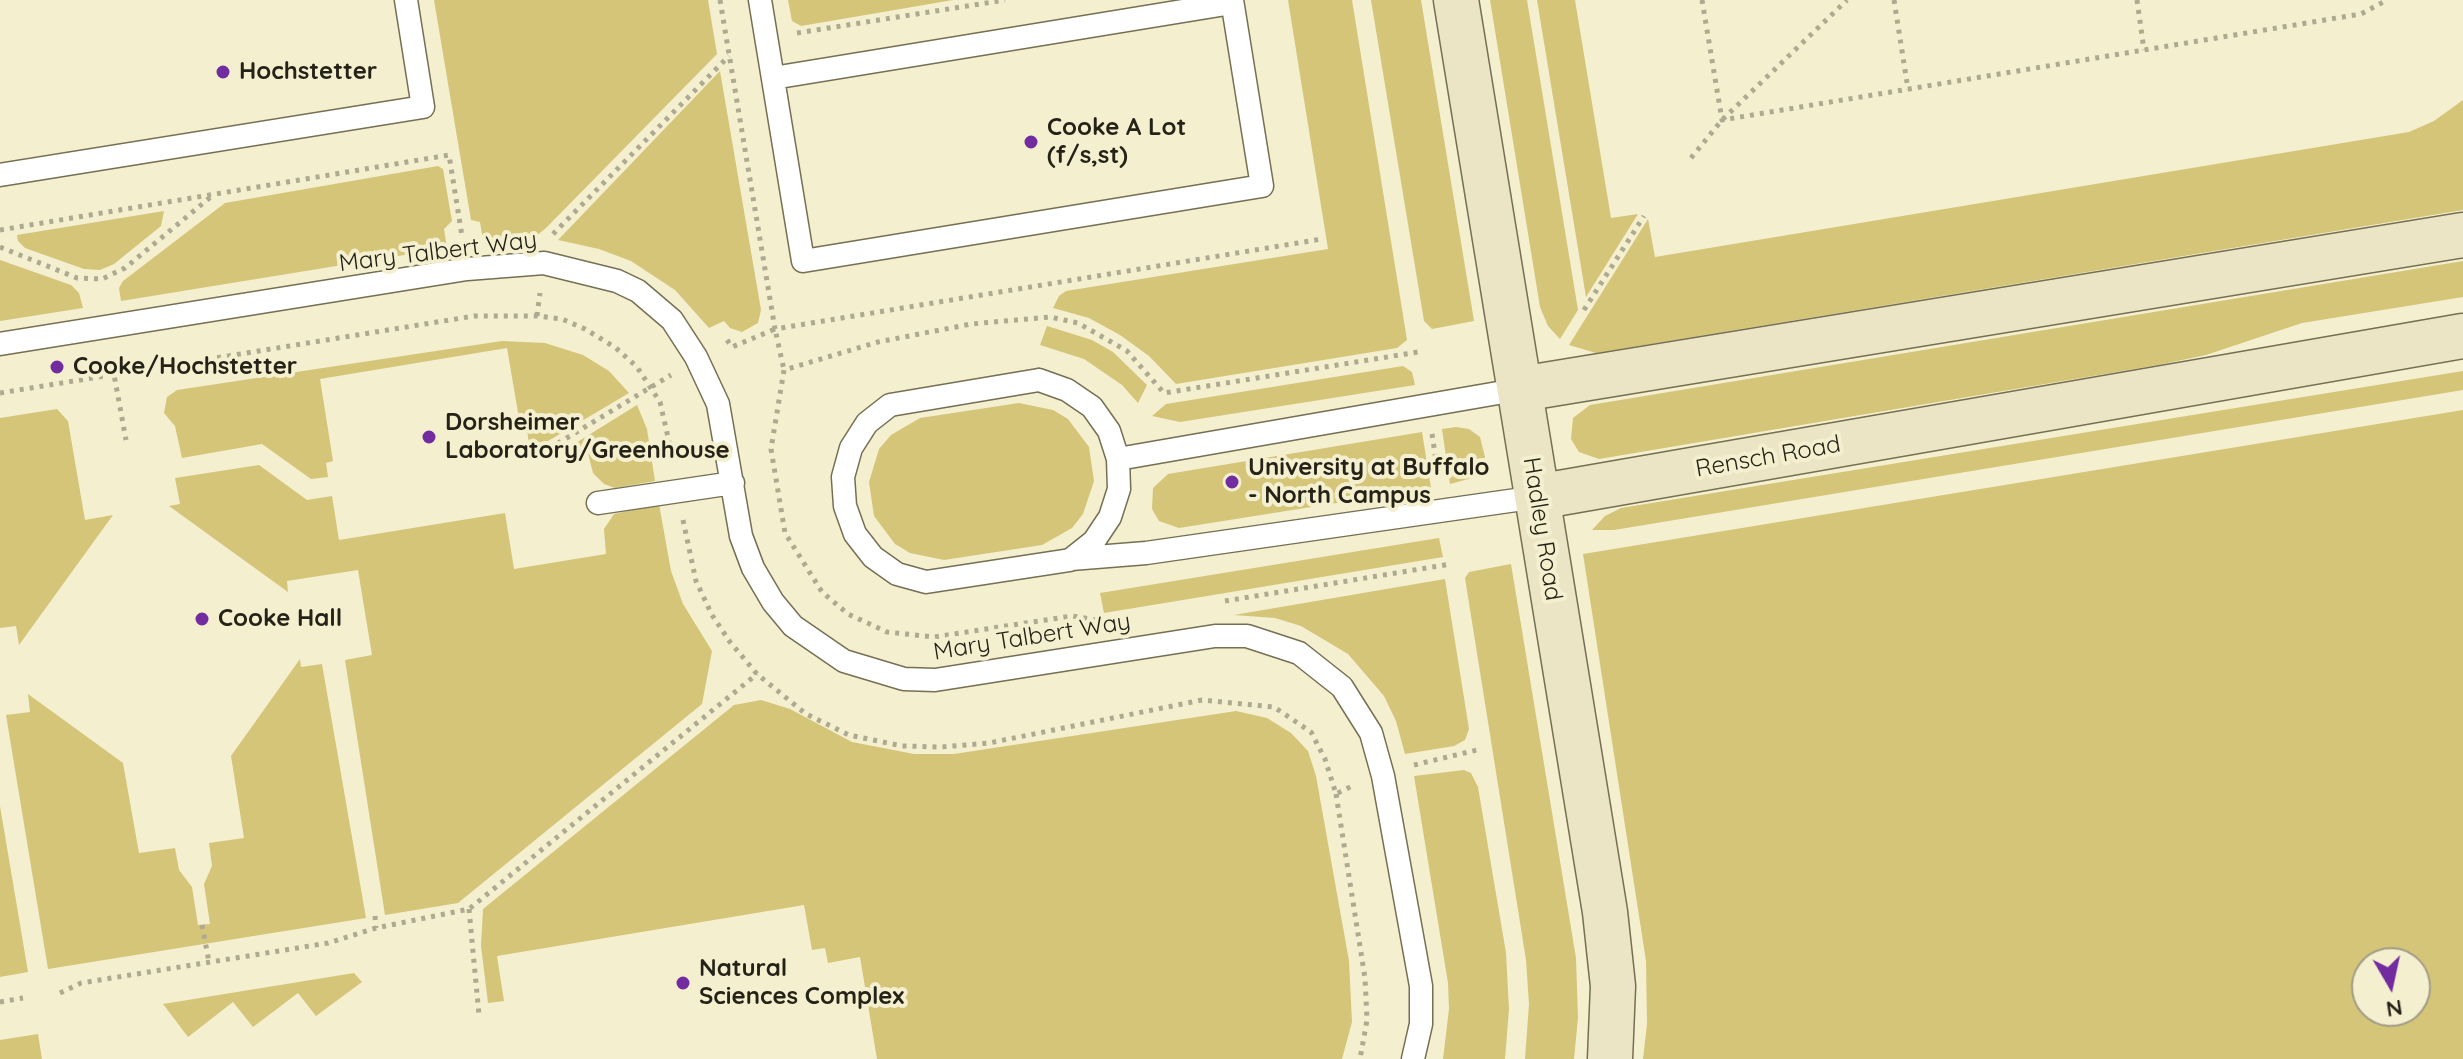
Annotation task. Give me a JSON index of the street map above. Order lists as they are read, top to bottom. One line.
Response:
{"streets":{"street":["Rensch Road","Hadley Road"],"lane":["Mary Talbert Way"]},"crossings":[["Rensch Road","Hadley Road"]],"places":["Hochstetter","Cooke A Lot (f/s,st)","Cooke/Hochstetter","Dorsheimer Laboratory/Greenhouse","University at Buffalo - North Campus","Cooke Hall","Natural Sciences Complex"],"north":"bottom"}
